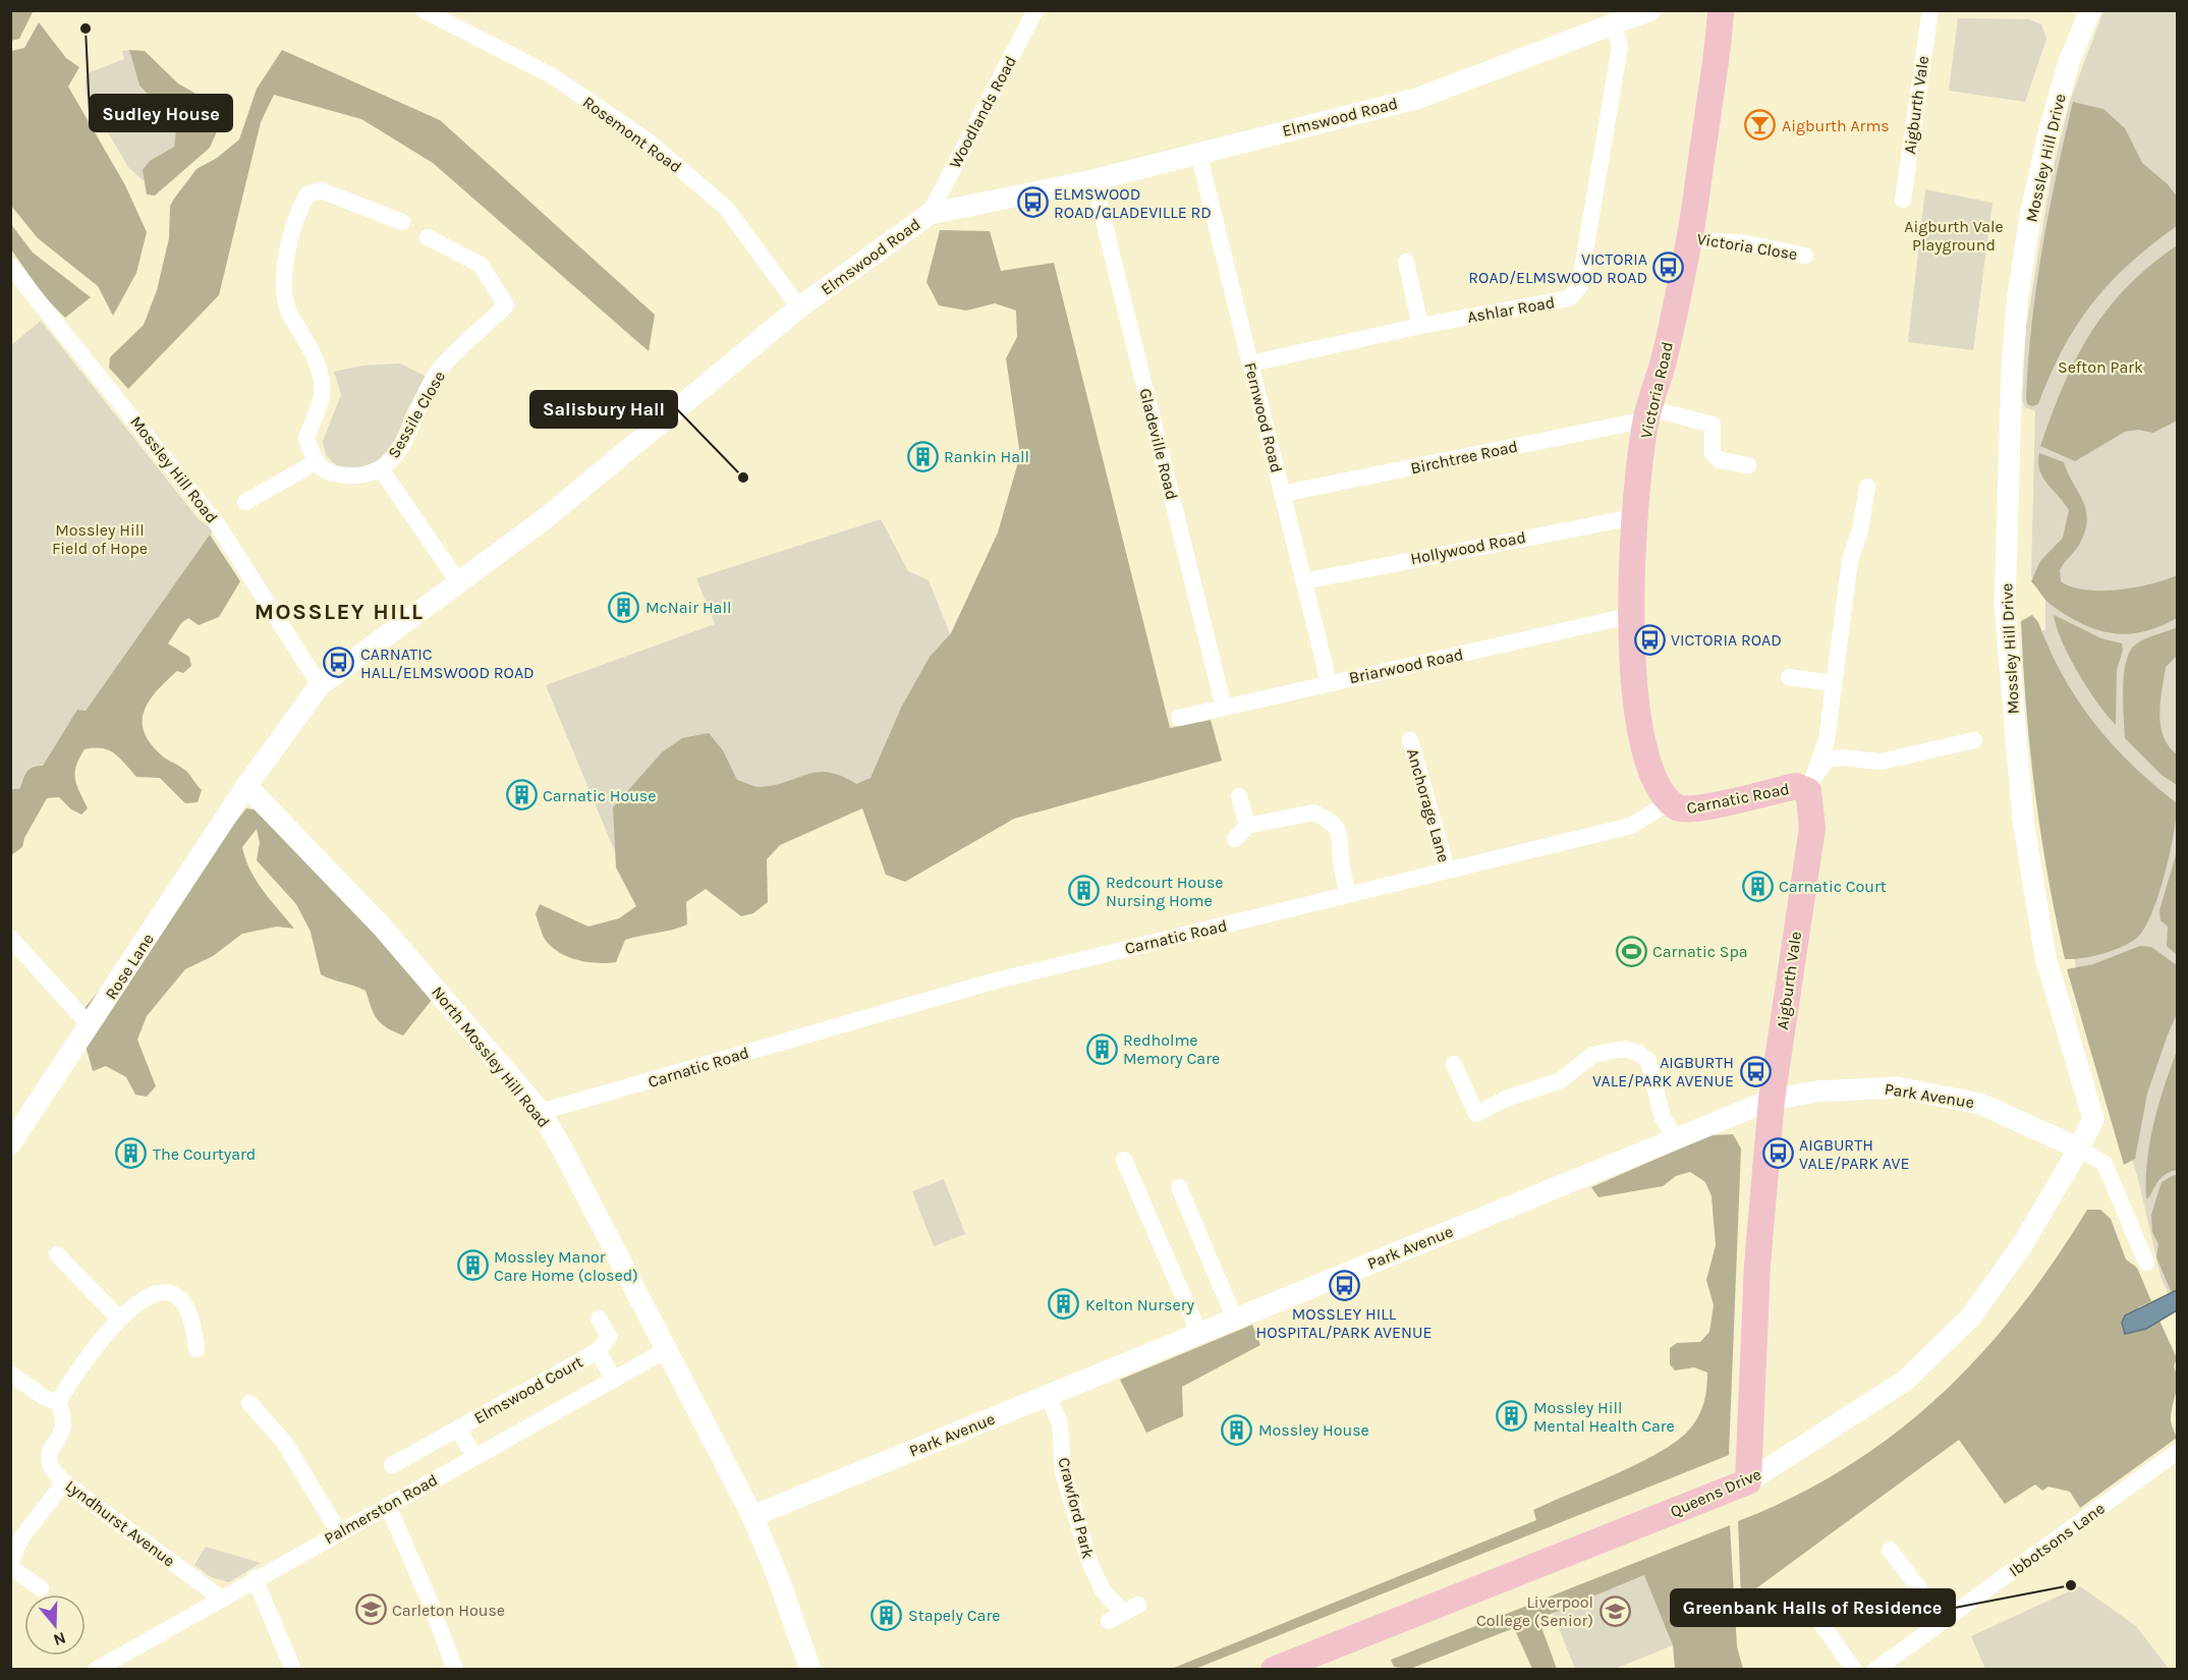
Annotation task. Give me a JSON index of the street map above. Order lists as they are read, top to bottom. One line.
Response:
{"streets":{"main road":["Aigburth Vale","Victoria Road","Carnatic Road","Queens Drive"],"street":["Woodlands Road","Elmswood Road","Rosemont Road","Mossley Hill Drive","Victoria Close","Ashlar Road","Sessile Close","Fernwood Road","Gladeville Road","Birchtree Road","Mossley Hill Road","Hollywood Road","Briarwood Road","Anchorage Lane","Rose Lane","North Mossley Hill Road","Park Avenue","Elmswood Court","Crawford Park","Palmerston Road","Lyndhurst Avenue","Ibbotsons Lane"]},"crossings":[["Aigburth Vale","Carnatic Road"],["Aigburth Vale","Park Avenue"],["Aigburth Vale","Queens Drive"],["Woodlands Road","Elmswood Road"],["Elmswood Road","Rosemont Road"],["Elmswood Road","Ashlar Road"],["Elmswood Road","Sessile Close"],["Elmswood Road","Fernwood Road"],["Elmswood Road","Gladeville Road"],["Elmswood Road","Mossley Hill Road"],["Elmswood Road","Rose Lane"],["Elmswood Road","North Mossley Hill Road"],["Mossley Hill Drive","Park Avenue"],["Mossley Hill Drive","Queens Drive"],["Victoria Close","Victoria Road"],["Ashlar Road","Fernwood Road"],["Victoria Road","Birchtree Road"],["Victoria Road","Hollywood Road"],["Victoria Road","Briarwood Road"],["Victoria Road","Carnatic Road"],["Fernwood Road","Birchtree Road"],["Fernwood Road","Hollywood Road"],["Fernwood Road","Briarwood Road"],["Gladeville Road","Briarwood Road"],["Carnatic Road","Anchorage Lane"],["Carnatic Road","North Mossley Hill Road"],["Rose Lane","North Mossley Hill Road"],["North Mossley Hill Road","Park Avenue"],["North Mossley Hill Road","Palmerston Road"],["Park Avenue","Queens Drive"],["Park Avenue","Crawford Park"],["Elmswood Court","Palmerston Road"],["Palmerston Road","Lyndhurst Avenue"]],"districts":["MOSSLEY HILL"],"parks":["Aigburth Vale Playground","Sefton Park","Mossley Hill Field of Hope"],"places":{"other":["Sudley House","Salisbury Hall","Greenbank Halls of Residence"],"bar":["Aigburth Arms"],"bus stop":["ELMSWOOD ROAD/GLADEVILLE RD","VICTORIA ROAD/ELMSWOOD ROAD","VICTORIA ROAD","CARNATIC HALL/ELMSWOOD ROAD","AIGBURTH VALE/PARK AVENUE","AIGBURTH VALE/PARK AVE","MOSSLEY HILL HOSPITAL/PARK AVENUE"],"building":["Rankin Hall","McNair Hall","Carnatic House","Carnatic Court","Redcourt House Nursing Home","Redholme Memory Care","The Courtyard","Mossley Manor Care Home (closed)","Kelton Nursery","Mossley Hill Mental Health Care","Mossley House","Stapely Care"],"sports":["Carnatic Spa"],"school or university":["Carleton House","Liverpool College (Senior)"]},"north":"bottom"}
